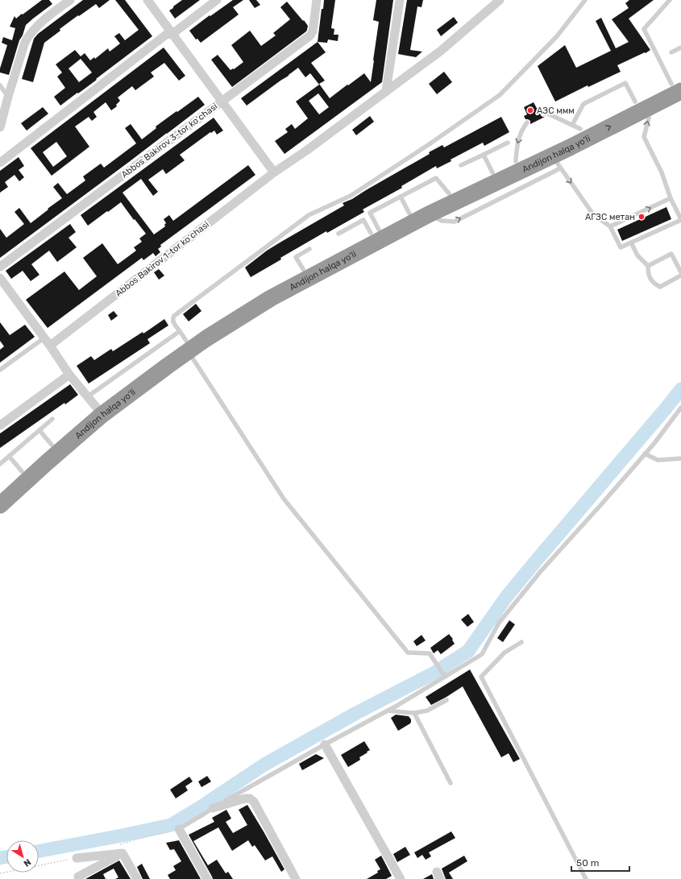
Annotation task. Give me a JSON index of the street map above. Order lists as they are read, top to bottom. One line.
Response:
{"streets":{"highway":["Andijon halqa yo‘li"],"street":["Abbos Bakirov 3-tor koʻchasi","Abbos Bakirov 1-tor koʻchasi"]},"places":["АЗС ммм","АГЗС метан"],"scale_bar":"50 m","north":"bottom right"}
